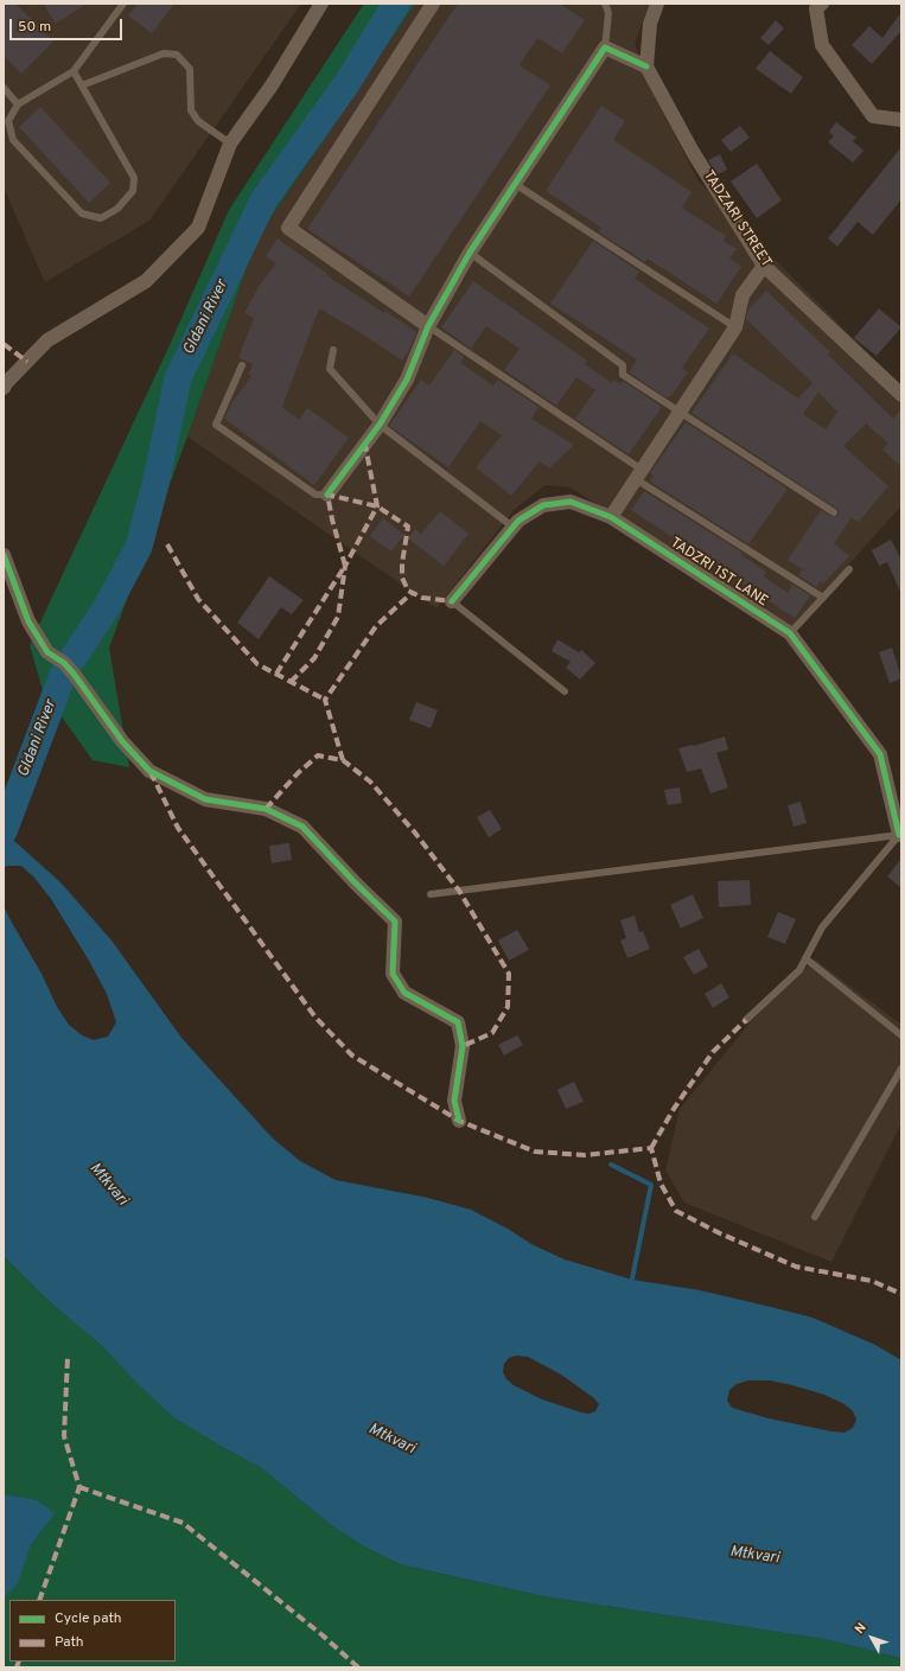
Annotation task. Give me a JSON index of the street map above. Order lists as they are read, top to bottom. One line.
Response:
{"streets":{"street":["TADZARI STREET","TADZRI 1ST LANE"]},"water":["Gldani River","Mtkvari"],"legend":["Cycle path","Path"],"scale_bar":"50 m","north":"top left"}
